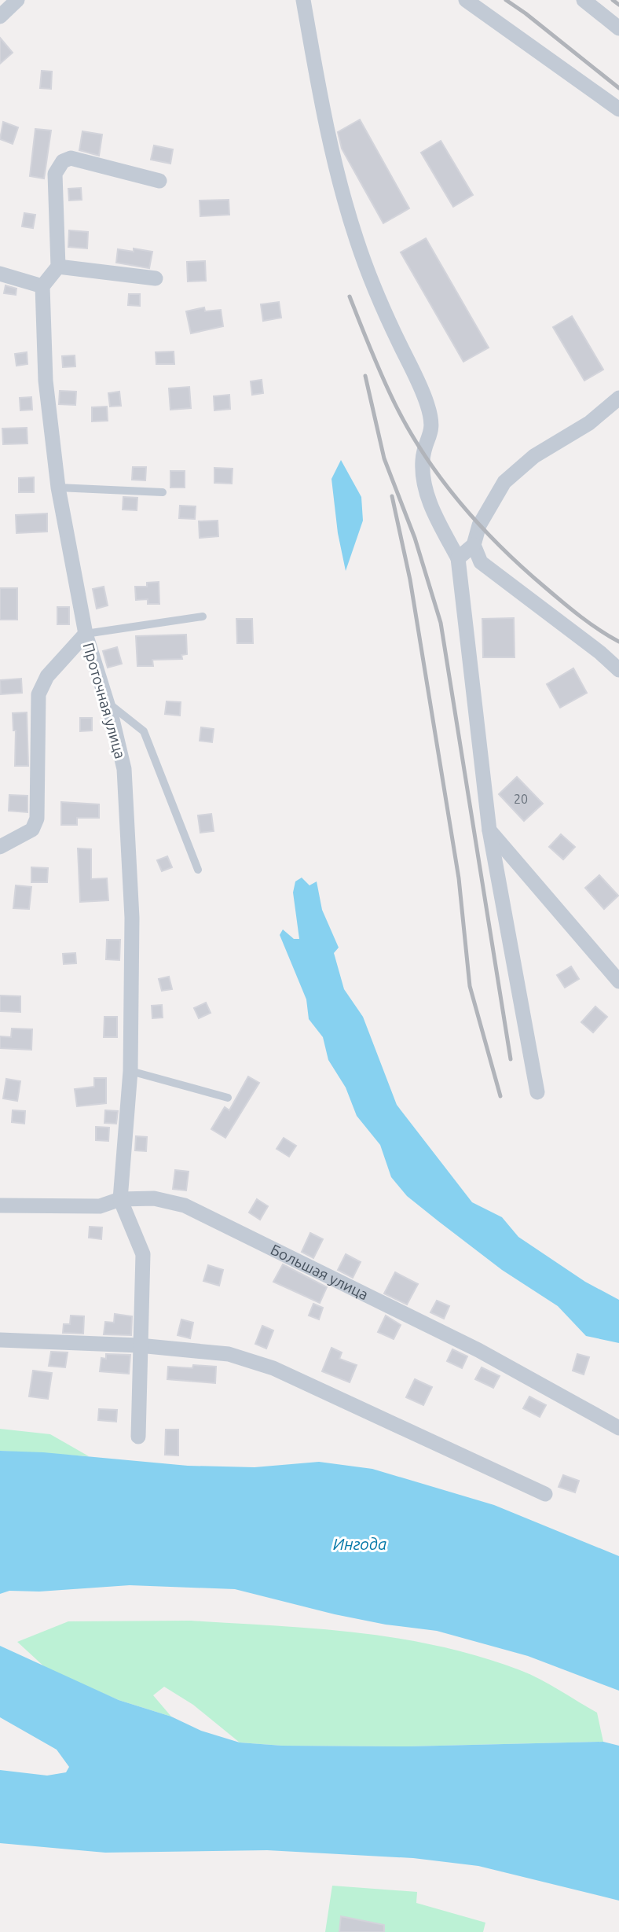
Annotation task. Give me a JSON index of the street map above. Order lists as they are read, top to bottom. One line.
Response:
{"streets":{"street":["Проточная улица","Большая улица"]},"crossings":[["Проточная улица","Большая улица"]],"water":["Ингода"],"house_numbers":["20"]}
